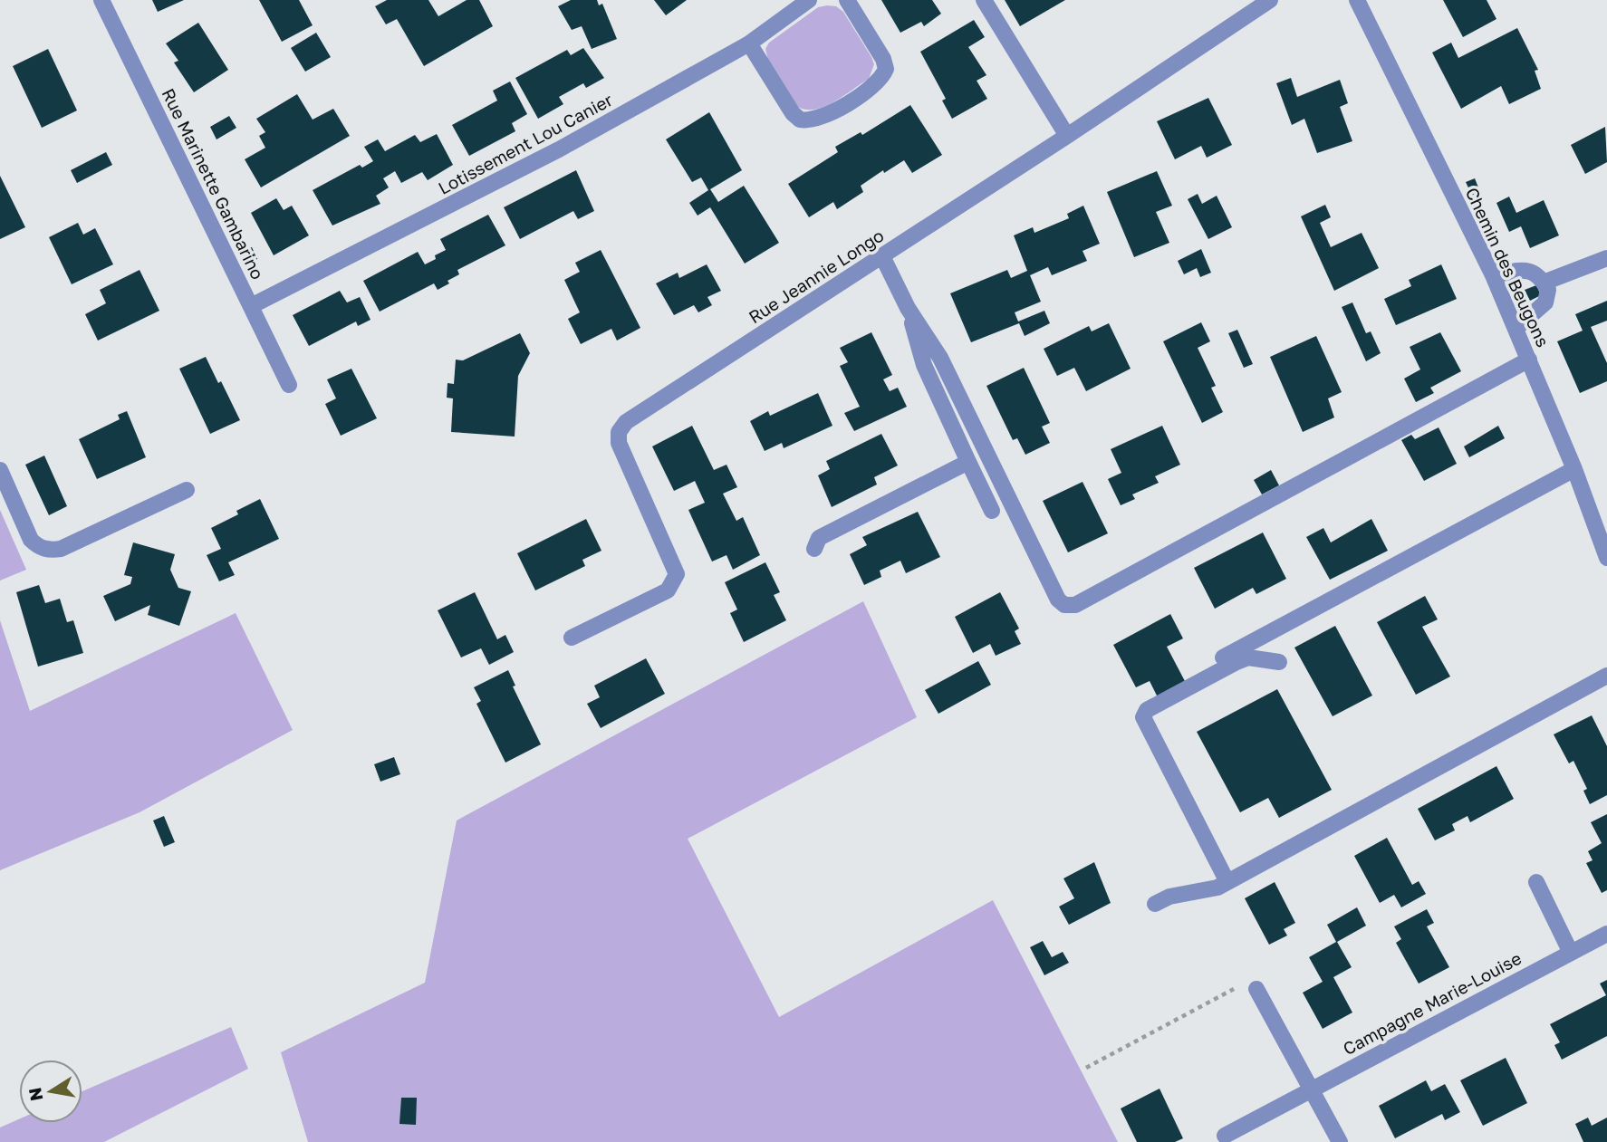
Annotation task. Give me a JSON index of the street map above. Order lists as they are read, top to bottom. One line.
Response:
{"streets":{"street":["Lotissement Lou Canier","Rue Marinette Gambarino","Chemin des Beugons","Rue Jeannie Longo","Campagne Marie-Louise"]},"crossings":[["Lotissement Lou Canier","Rue Marinette Gambarino"]],"north":"left"}
